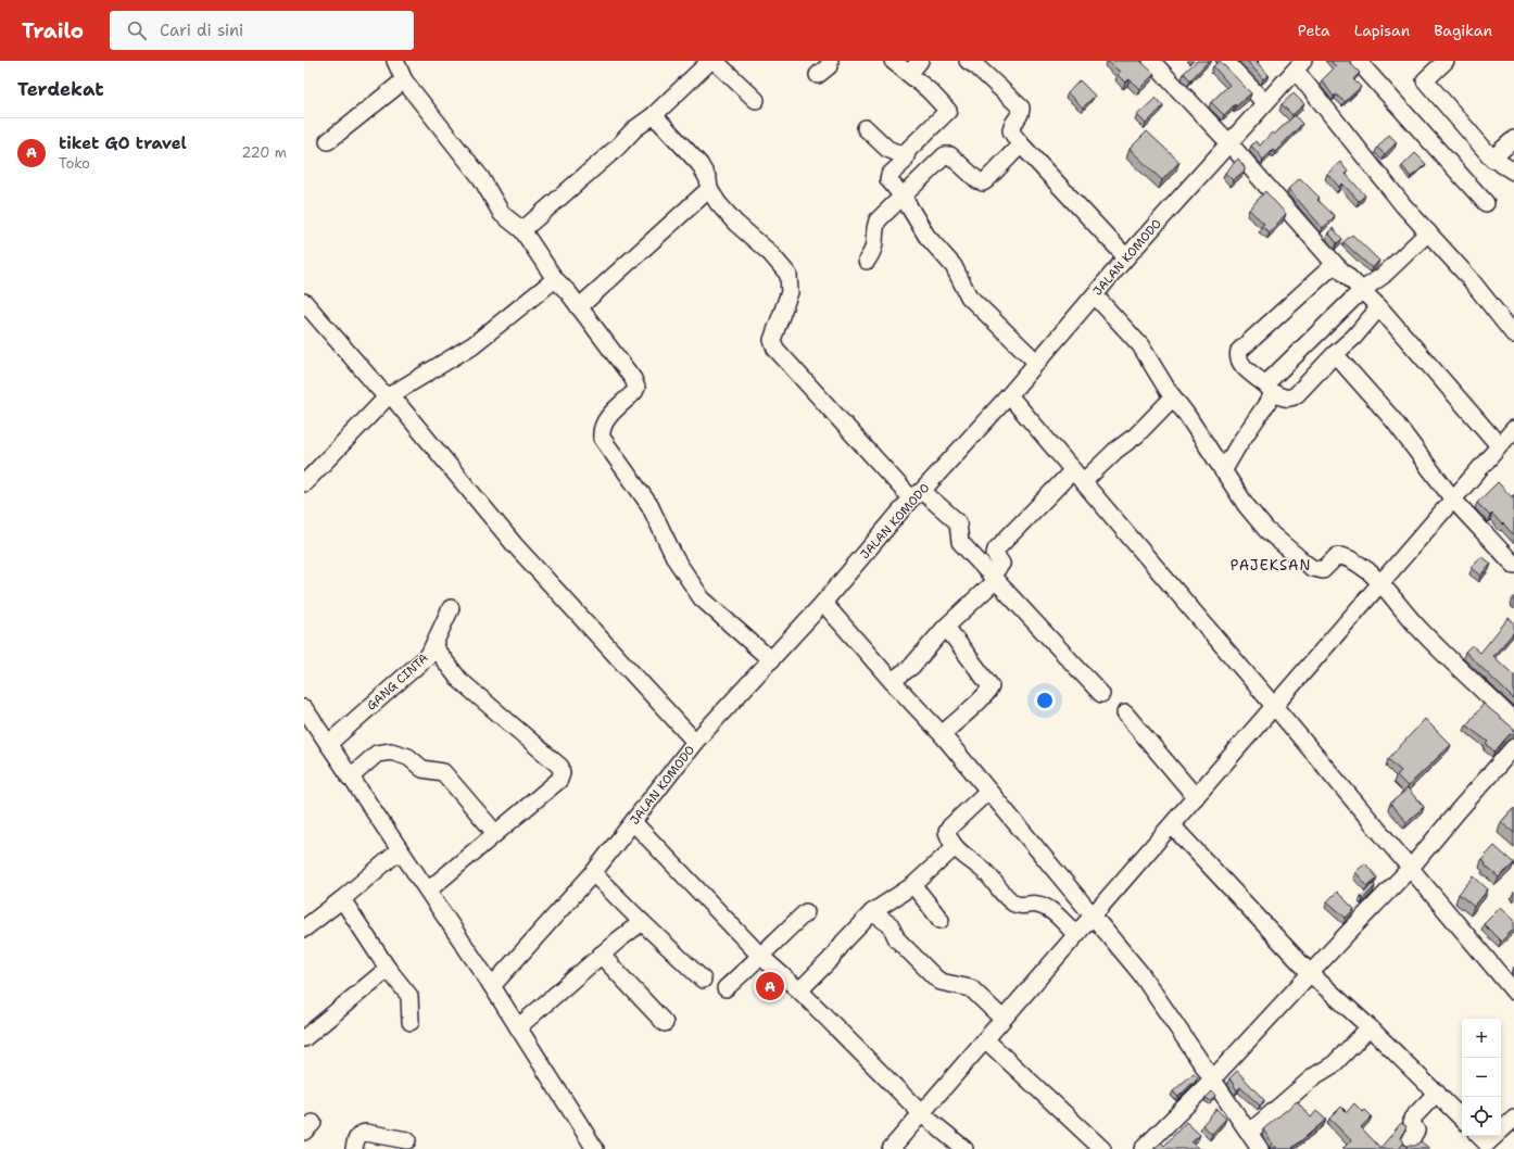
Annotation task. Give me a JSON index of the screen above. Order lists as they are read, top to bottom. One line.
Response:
{"streets":{"street":["JALAN KOMODO","GANG CINTA"]},"districts":["PAJEKSAN"],"page":{"header":"Trailo","search":"Cari di sini","nav":["Peta","Lapisan","Bagikan"],"heading":"Terdekat","list":[{"mark":"A","name":"tiket GO travel","note":"Toko","value":"220 m"}],"pins":"A","map_buttons":["+","−"]}}
